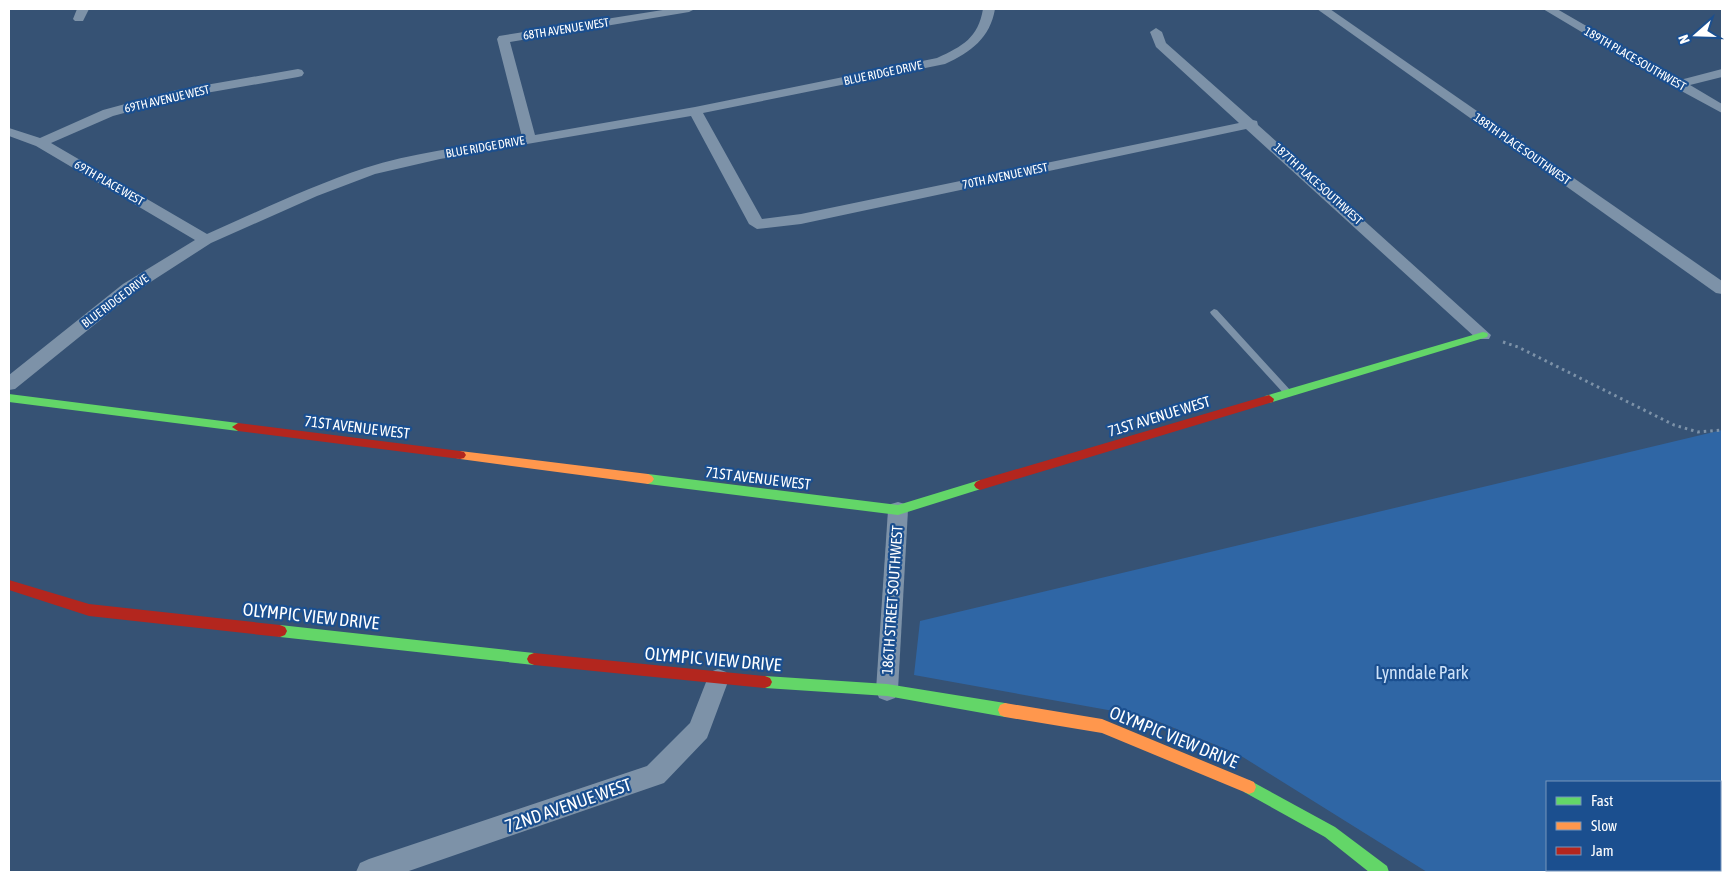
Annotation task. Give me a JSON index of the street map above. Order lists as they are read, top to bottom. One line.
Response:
{"streets":{"street":["68TH AVENUE WEST","189TH PLACE SOUTHWEST","BLUE RIDGE DRIVE","69TH AVENUE WEST","188TH PLACE SOUTHWEST","70TH AVENUE WEST","69TH PLACE WEST","187TH PLACE SOUTHWEST","71ST AVENUE WEST","186TH STREET SOUTHWEST","OLYMPIC VIEW DRIVE","72ND AVENUE WEST"]},"crossings":[["68TH AVENUE WEST","BLUE RIDGE DRIVE"],["BLUE RIDGE DRIVE","70TH AVENUE WEST"],["BLUE RIDGE DRIVE","69TH PLACE WEST"],["69TH AVENUE WEST","69TH PLACE WEST"],["70TH AVENUE WEST","187TH PLACE SOUTHWEST"],["187TH PLACE SOUTHWEST","71ST AVENUE WEST"],["71ST AVENUE WEST","186TH STREET SOUTHWEST"],["186TH STREET SOUTHWEST","OLYMPIC VIEW DRIVE"],["OLYMPIC VIEW DRIVE","72ND AVENUE WEST"]],"parks":["Lynndale Park"],"legend":["Fast","Slow","Jam"],"north":"left"}
